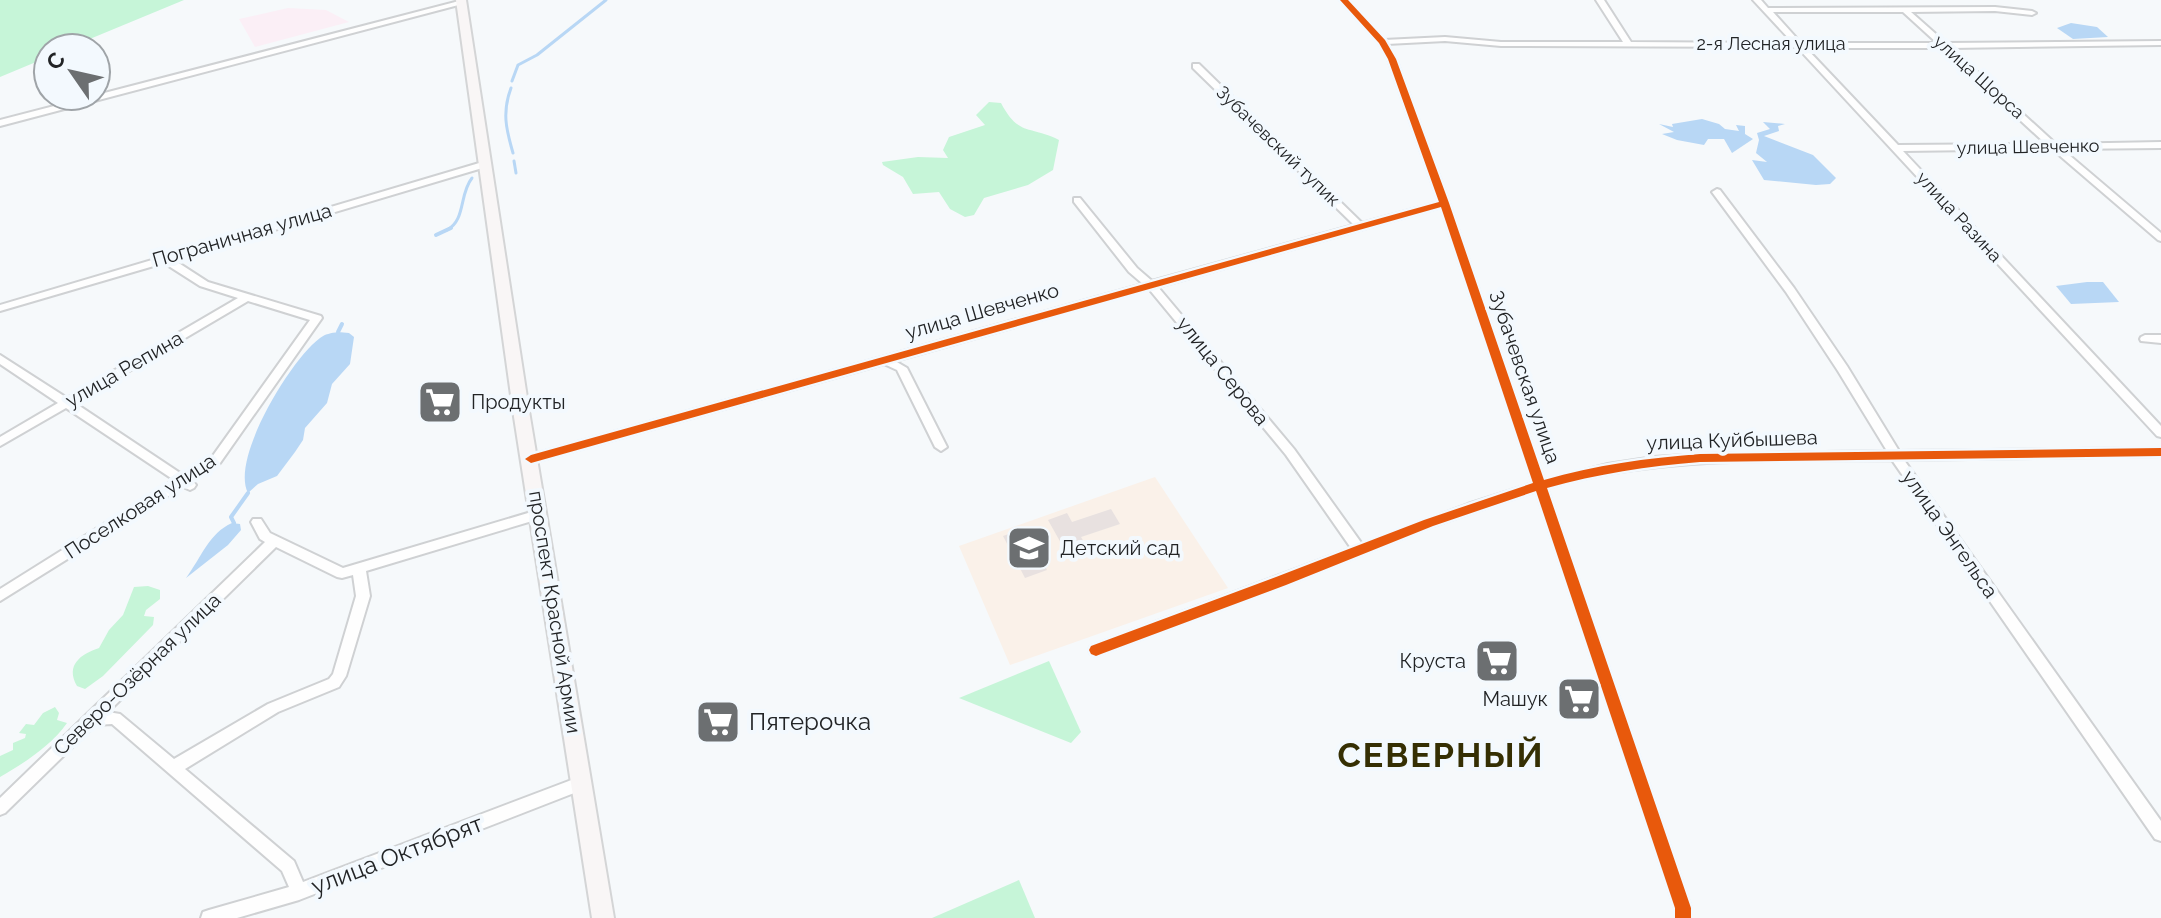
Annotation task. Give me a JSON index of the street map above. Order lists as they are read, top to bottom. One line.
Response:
{"streets":{"main road":["проспект Красной Армии"],"street":["2-я Лесная улица","улица Щорса","Зубачевский тупик","улица Шевченко","улица Разина","Пограничная улица","улица Репина","улица Серова","Зубачевская улица","улица Куйбышева","Поселковая улица","улица Энгельса","Северо-Озёрная улица","улица Октябрят"]},"crossings":[["2-я Лесная улица","улица Щорса"],["2-я Лесная улица","улица Разина"],["2-я Лесная улица","Зубачевская улица"],["улица Щорса","улица Шевченко"],["Зубачевский тупик","улица Шевченко"],["улица Шевченко","улица Разина"],["улица Шевченко","улица Серова"],["улица Шевченко","Зубачевская улица"],["улица Шевченко","проспект Красной Армии"],["Пограничная улица","проспект Красной Армии"],["улица Репина","Поселковая улица"],["улица Серова","улица Куйбышева"],["Зубачевская улица","улица Куйбышева"],["улица Куйбышева","улица Энгельса"],["проспект Красной Армии","улица Октябрят"]],"districts":["СЕВЕРНЫЙ"],"places":{"supermarket":["Продукты","Круста","Машук","Пятерочка"],"school or university":["Детский сад"]},"north":"top left"}
